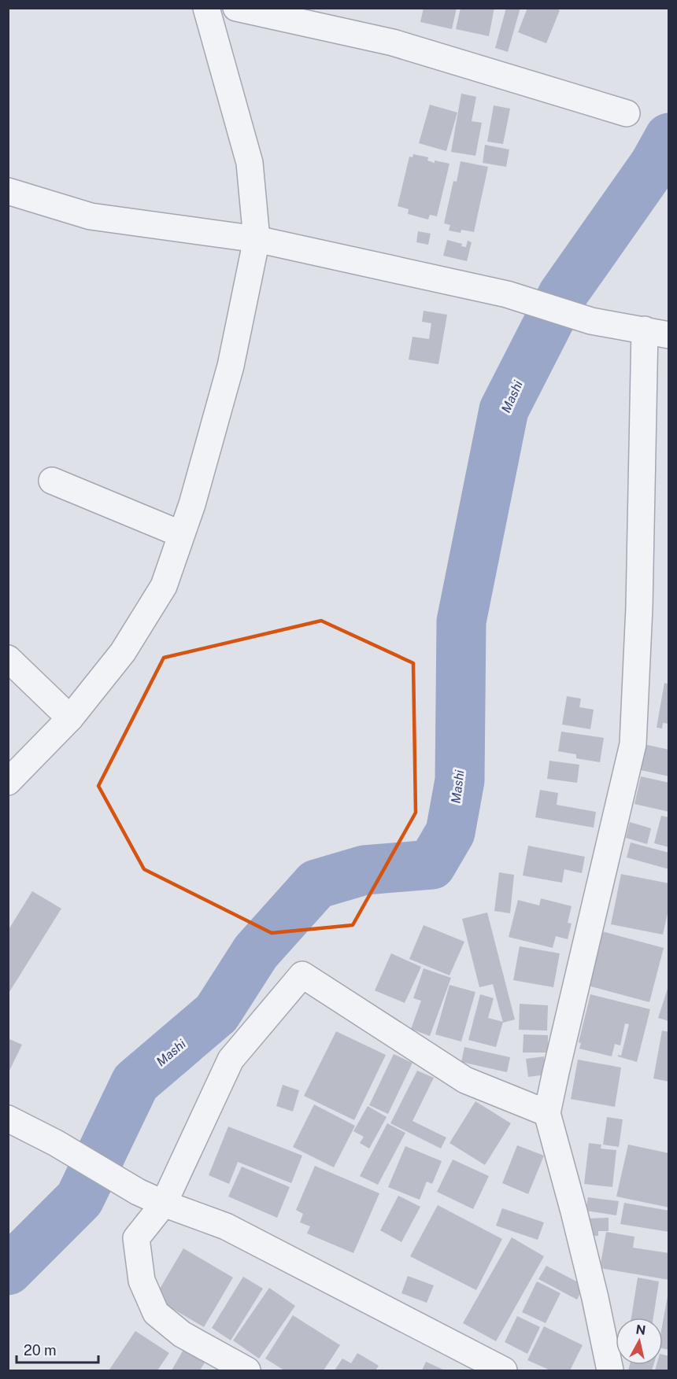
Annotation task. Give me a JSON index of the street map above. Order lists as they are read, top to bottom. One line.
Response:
{"water":["Mashi"],"scale_bar":"20 m","north":"top"}
